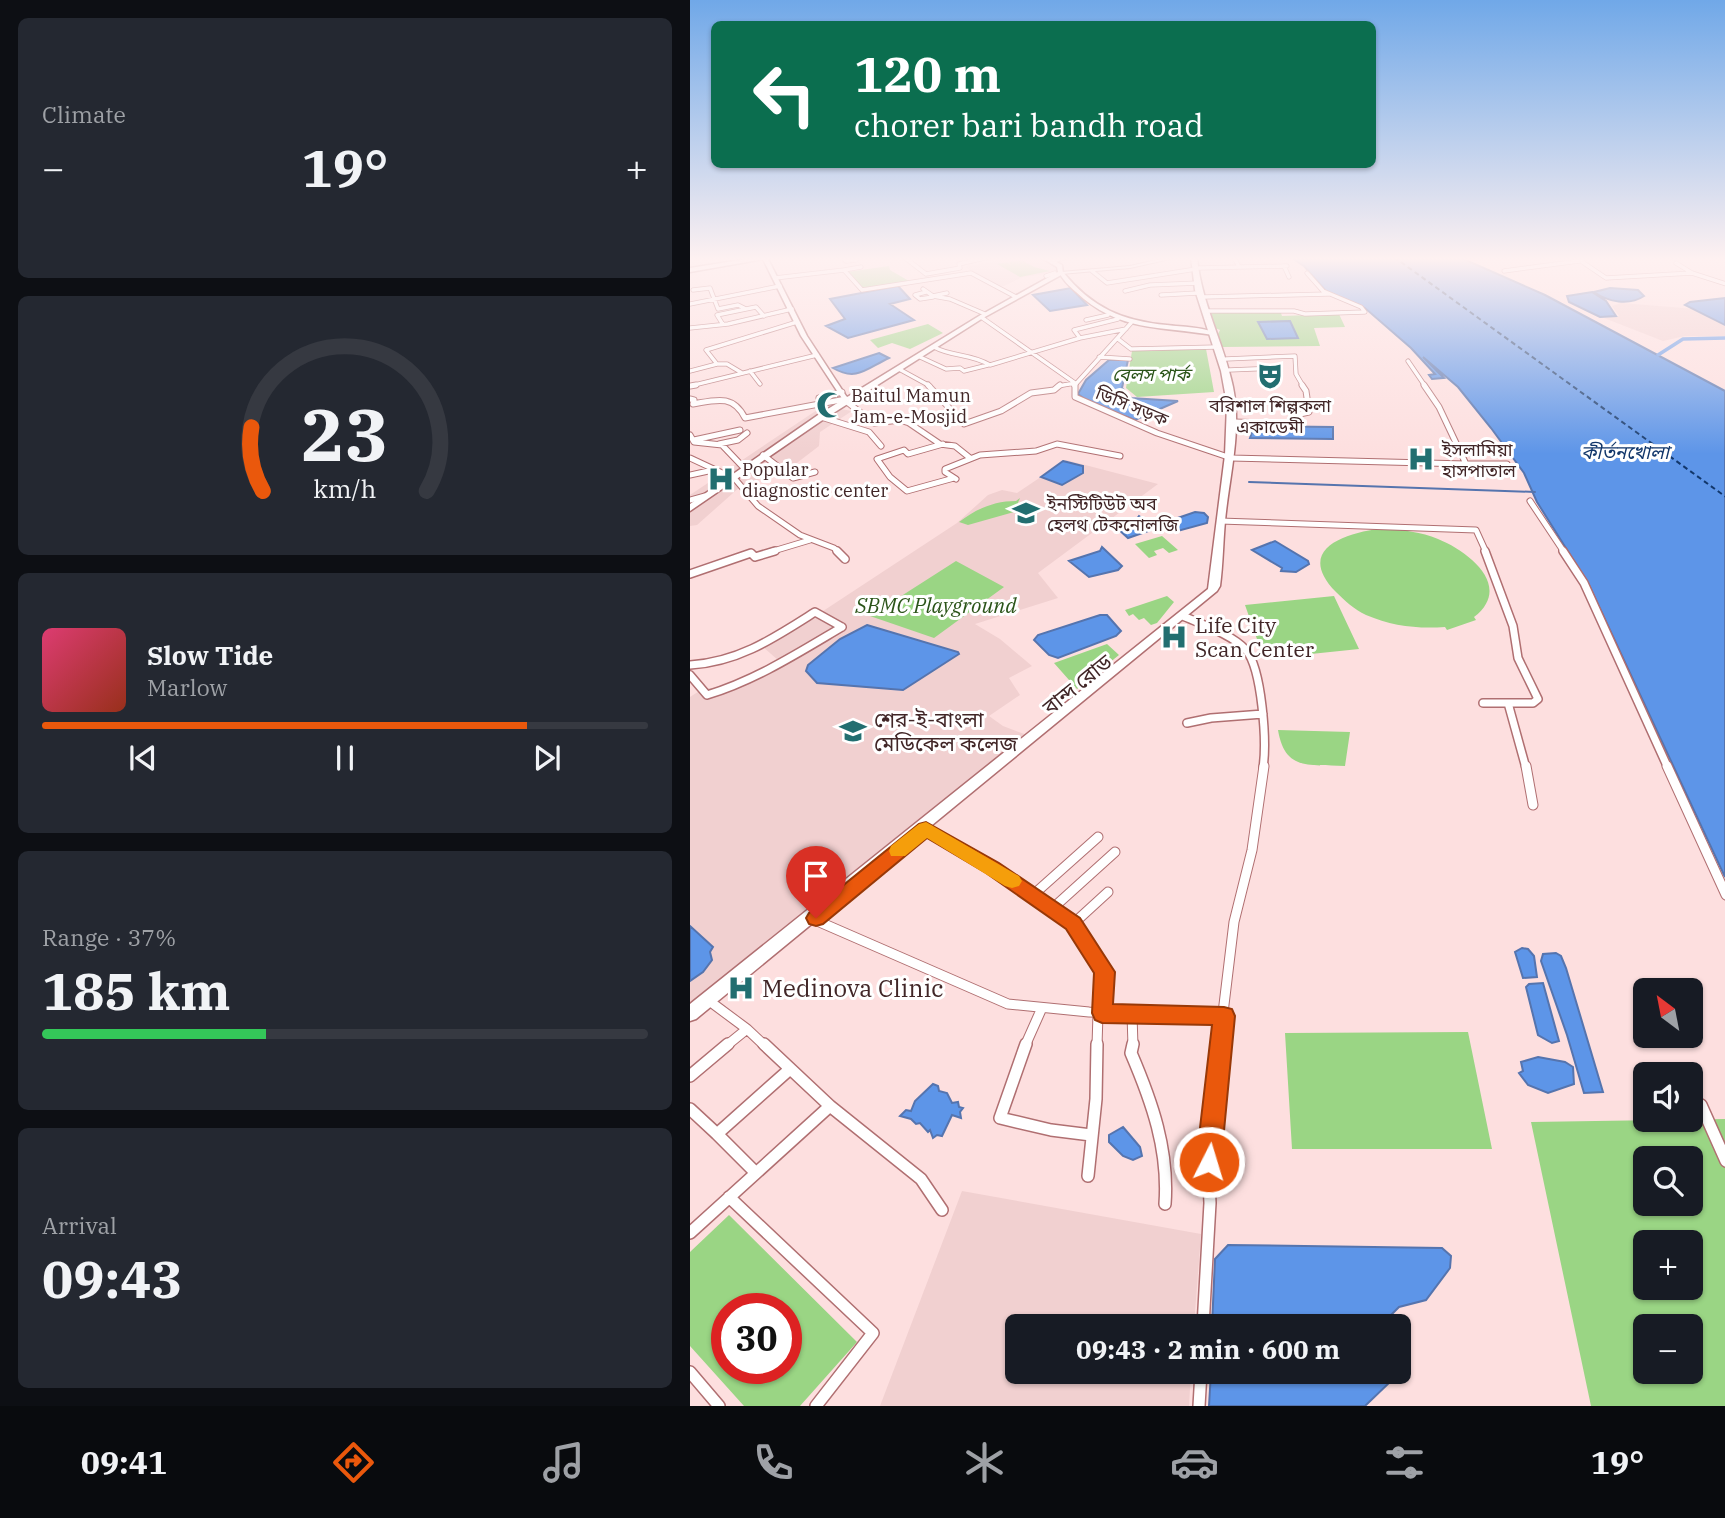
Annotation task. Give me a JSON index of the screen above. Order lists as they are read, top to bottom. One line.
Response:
{"streets":{"main road":["বান্দ রোড"],"street":["ডিসি সড়ক"]},"crossings":[["ডিসি সড়ক","বান্দ রোড"]],"water":["কীর্তনখোলা"],"parks":["বেলস পার্ক","SBMC Playground"],"places":{"theatre":["বরিশাল শিল্পকলা একাডেমী"],"mosque":["Baitul Mamun Jam-e-Mosjid"],"hospital":["ইসলামিয়া হাসপাতাল","Popular diagnostic center","Life City Scan Center","Medinova Clinic"],"school or university":["ইনস্টিটিউট অব হেলথ টেকনোলজি","শের-ই-বাংলা মেডিকেল কলেজ"]},"north":"top left","page":{"tile":["Climate",["Range · 37%","185 km"],["Arrival","09:43"]],"turn":["120 m","chorer bari bandh road"],"heat":["−","19°","+"],"song":["Slow Tide","Marlow"],"map_buttons":["+","−"],"limit":"30","trip":"09:43 · 2 min · 600 m","tabs":["09:41","19°"],"gauge":["23","km/h"]}}
